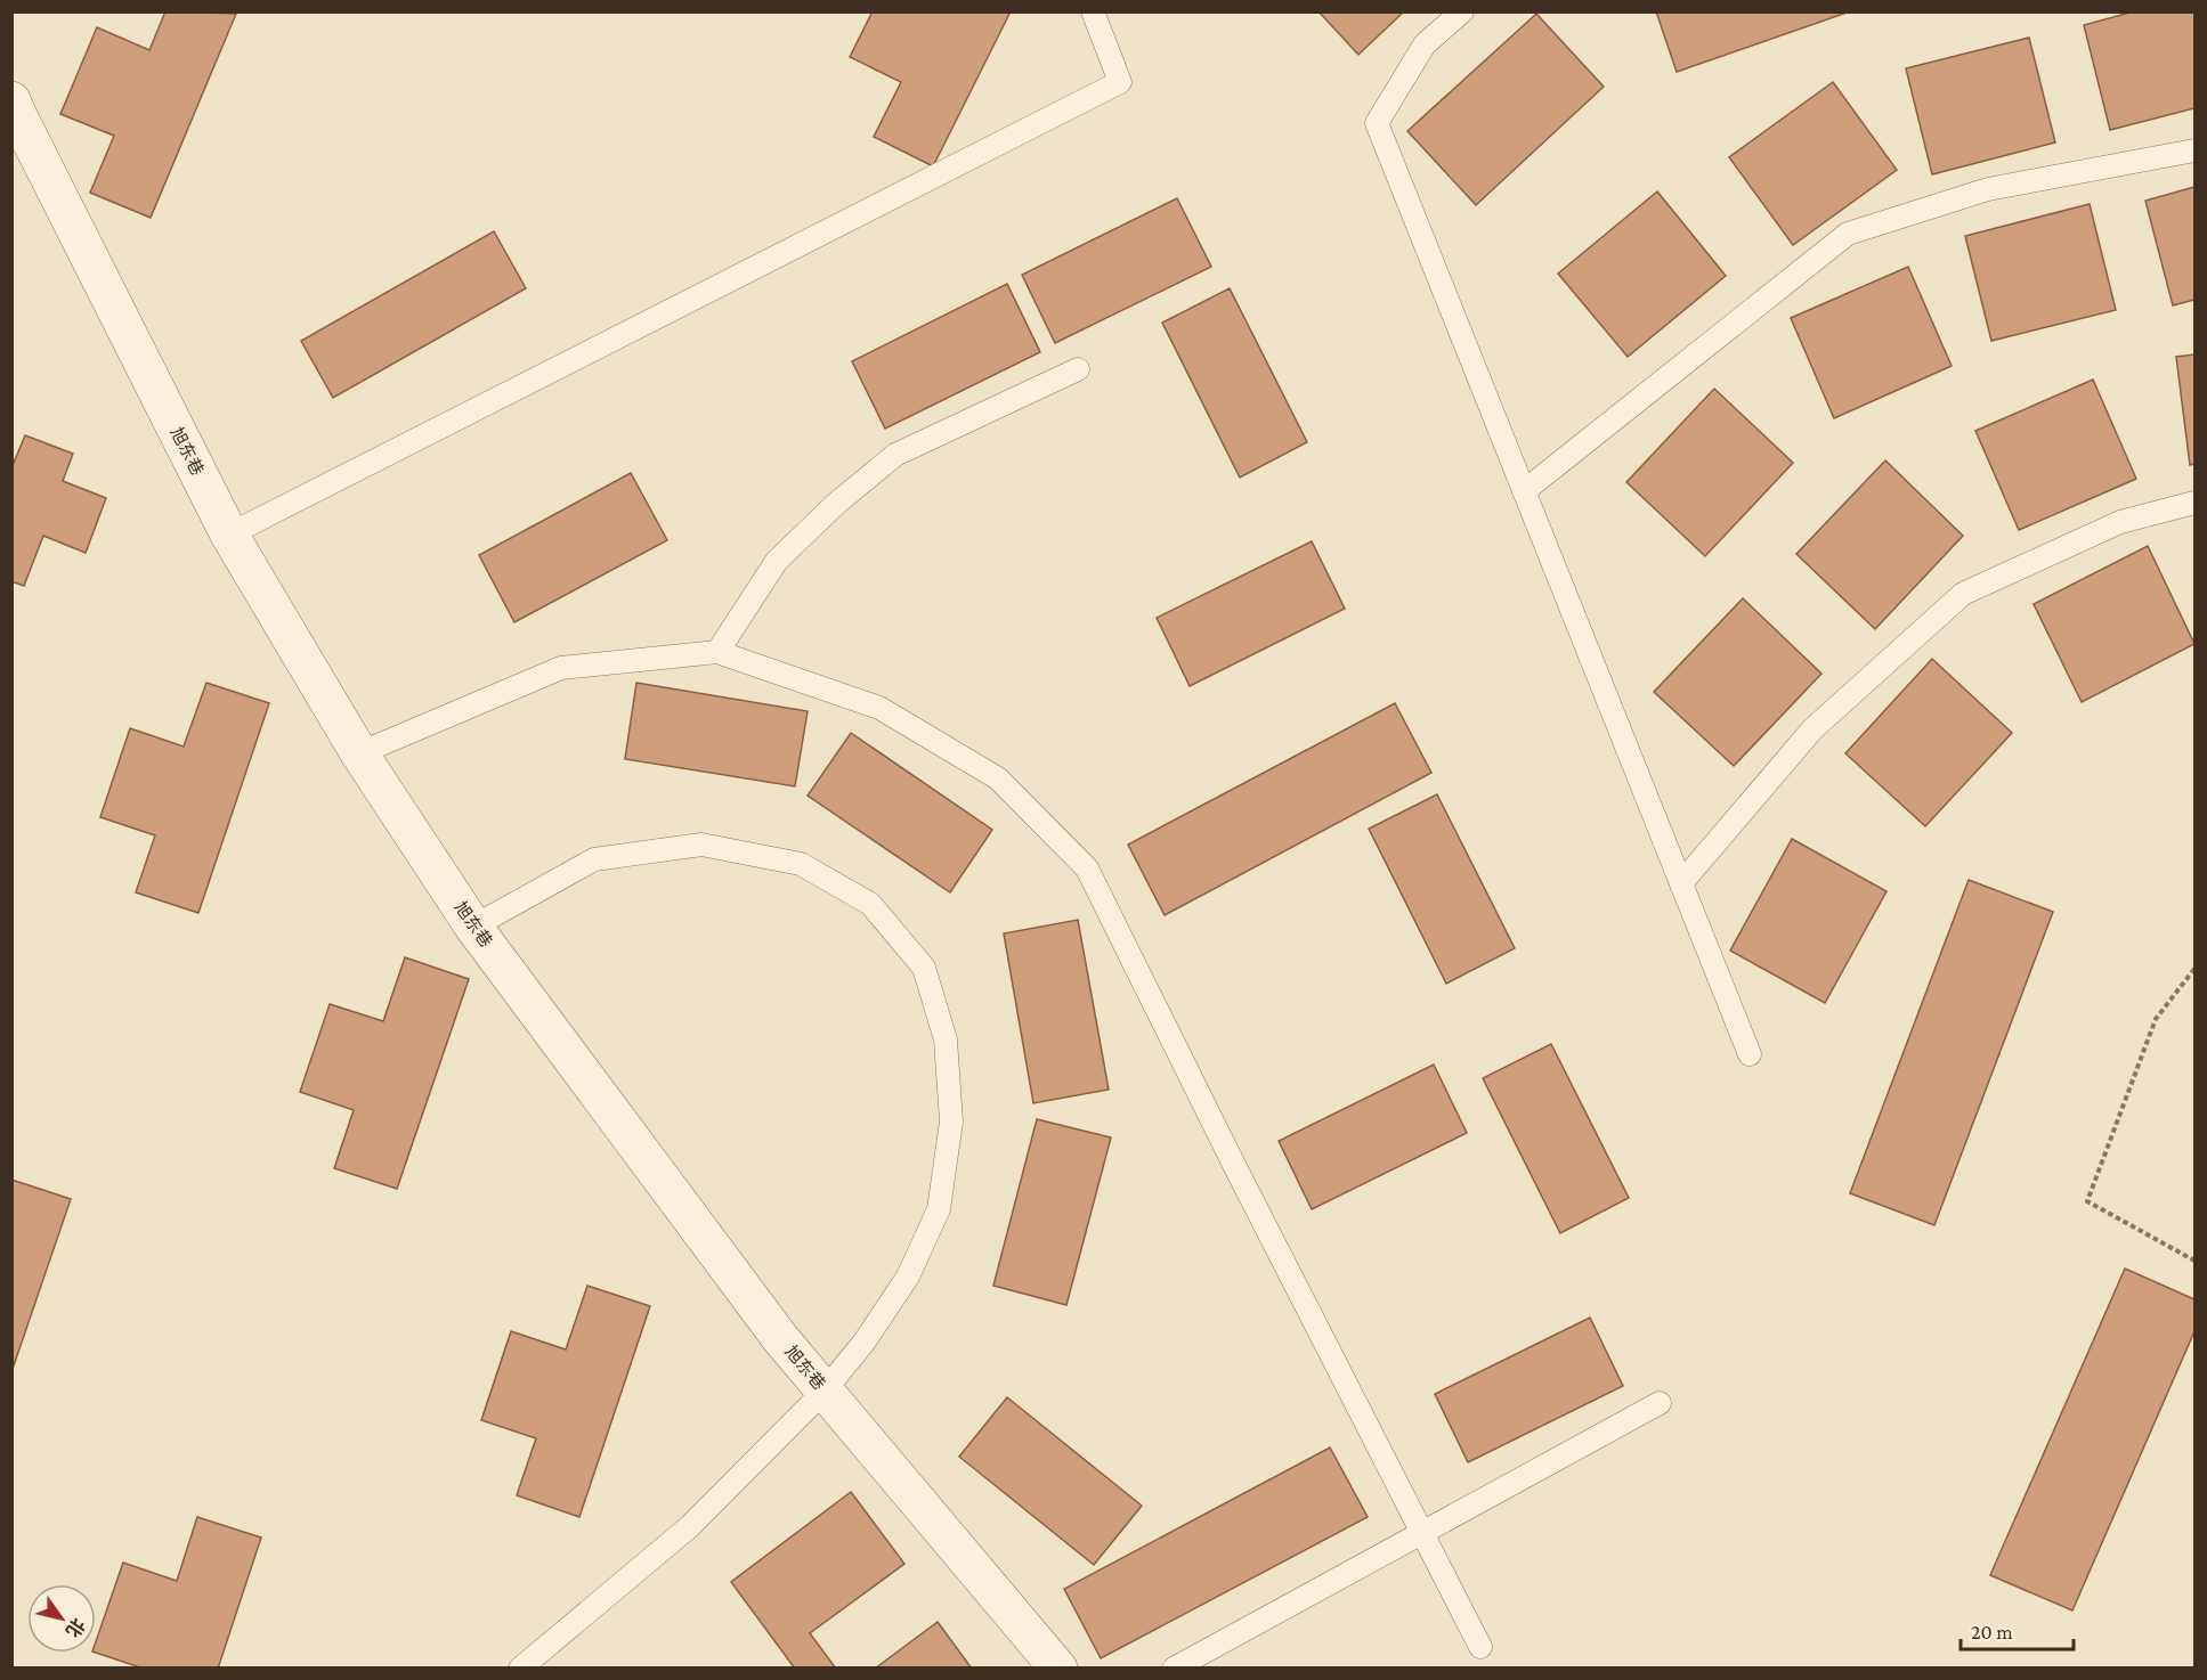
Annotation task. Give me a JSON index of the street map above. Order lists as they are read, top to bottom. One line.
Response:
{"streets":{"street":["旭东巷"]},"scale_bar":"20 m","north":"bottom right"}
